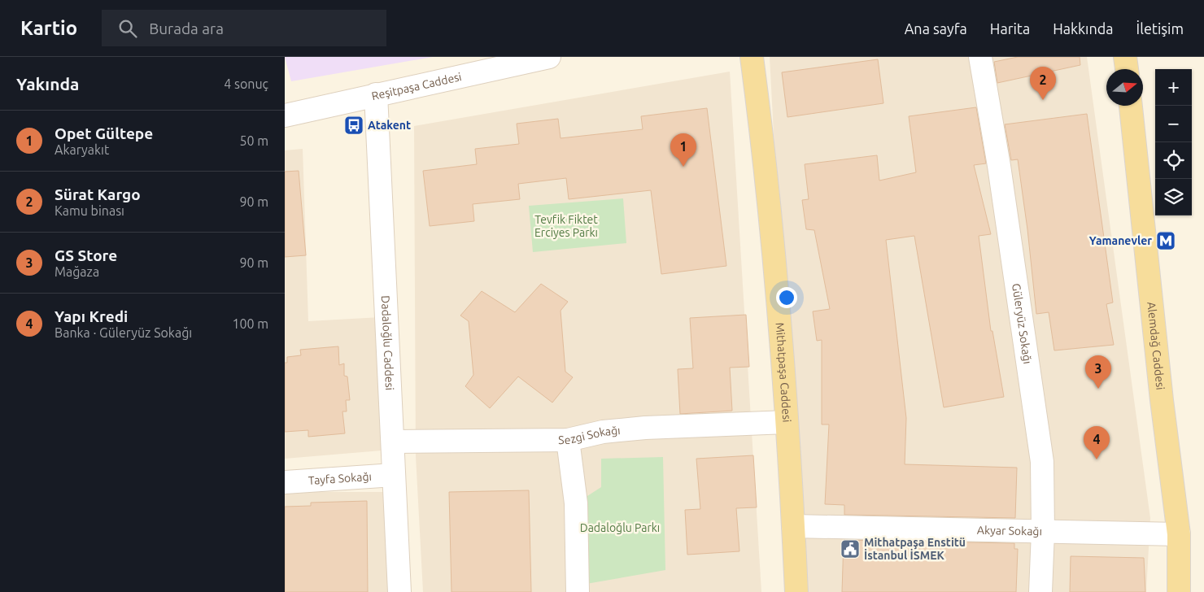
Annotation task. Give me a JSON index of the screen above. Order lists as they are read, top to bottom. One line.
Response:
{"streets":{"main road":["Alemdağ Caddesi","Mithatpaşa Caddesi"],"street":["Reşitpaşa Caddesi","Güleryüz Sokağı","Dadaloğlu Caddesi","Sezgi Sokağı","Tayfa Sokağı","Akyar Sokağı"]},"crossings":[["Reşitpaşa Caddesi","Dadaloğlu Caddesi"],["Güleryüz Sokağı","Akyar Sokağı"],["Dadaloğlu Caddesi","Sezgi Sokağı"],["Dadaloğlu Caddesi","Tayfa Sokağı"],["Alemdağ Caddesi","Akyar Sokağı"],["Mithatpaşa Caddesi","Sezgi Sokağı"],["Mithatpaşa Caddesi","Akyar Sokağı"]],"parks":["Tevfik Fiktet Erciyes Parkı","Dadaloğlu Parkı"],"places":{"bus stop":["Atakent"],"metro station":["Yamanevler"],"public building":["Mithatpaşa Enstitü İstanbul İSMEK"]},"north":"right","page":{"header":"Kartio","search":"Burada ara","nav":["Ana sayfa","Harita","Hakkında","İletişim"],"heading":["Yakında","4 sonuç"],"pins":["2","1","3","4"],"map_buttons":["+","−"],"list":[{"mark":"1","name":"Opet Gültepe","note":"Akaryakıt","value":"50 m"},{"mark":"2","name":"Sürat Kargo","note":"Kamu binası","value":"90 m"},{"mark":"3","name":"GS Store","note":"Mağaza","value":"90 m"},{"mark":"4","name":"Yapı Kredi","note":"Banka · Güleryüz Sokağı","value":"100 m"}]}}
